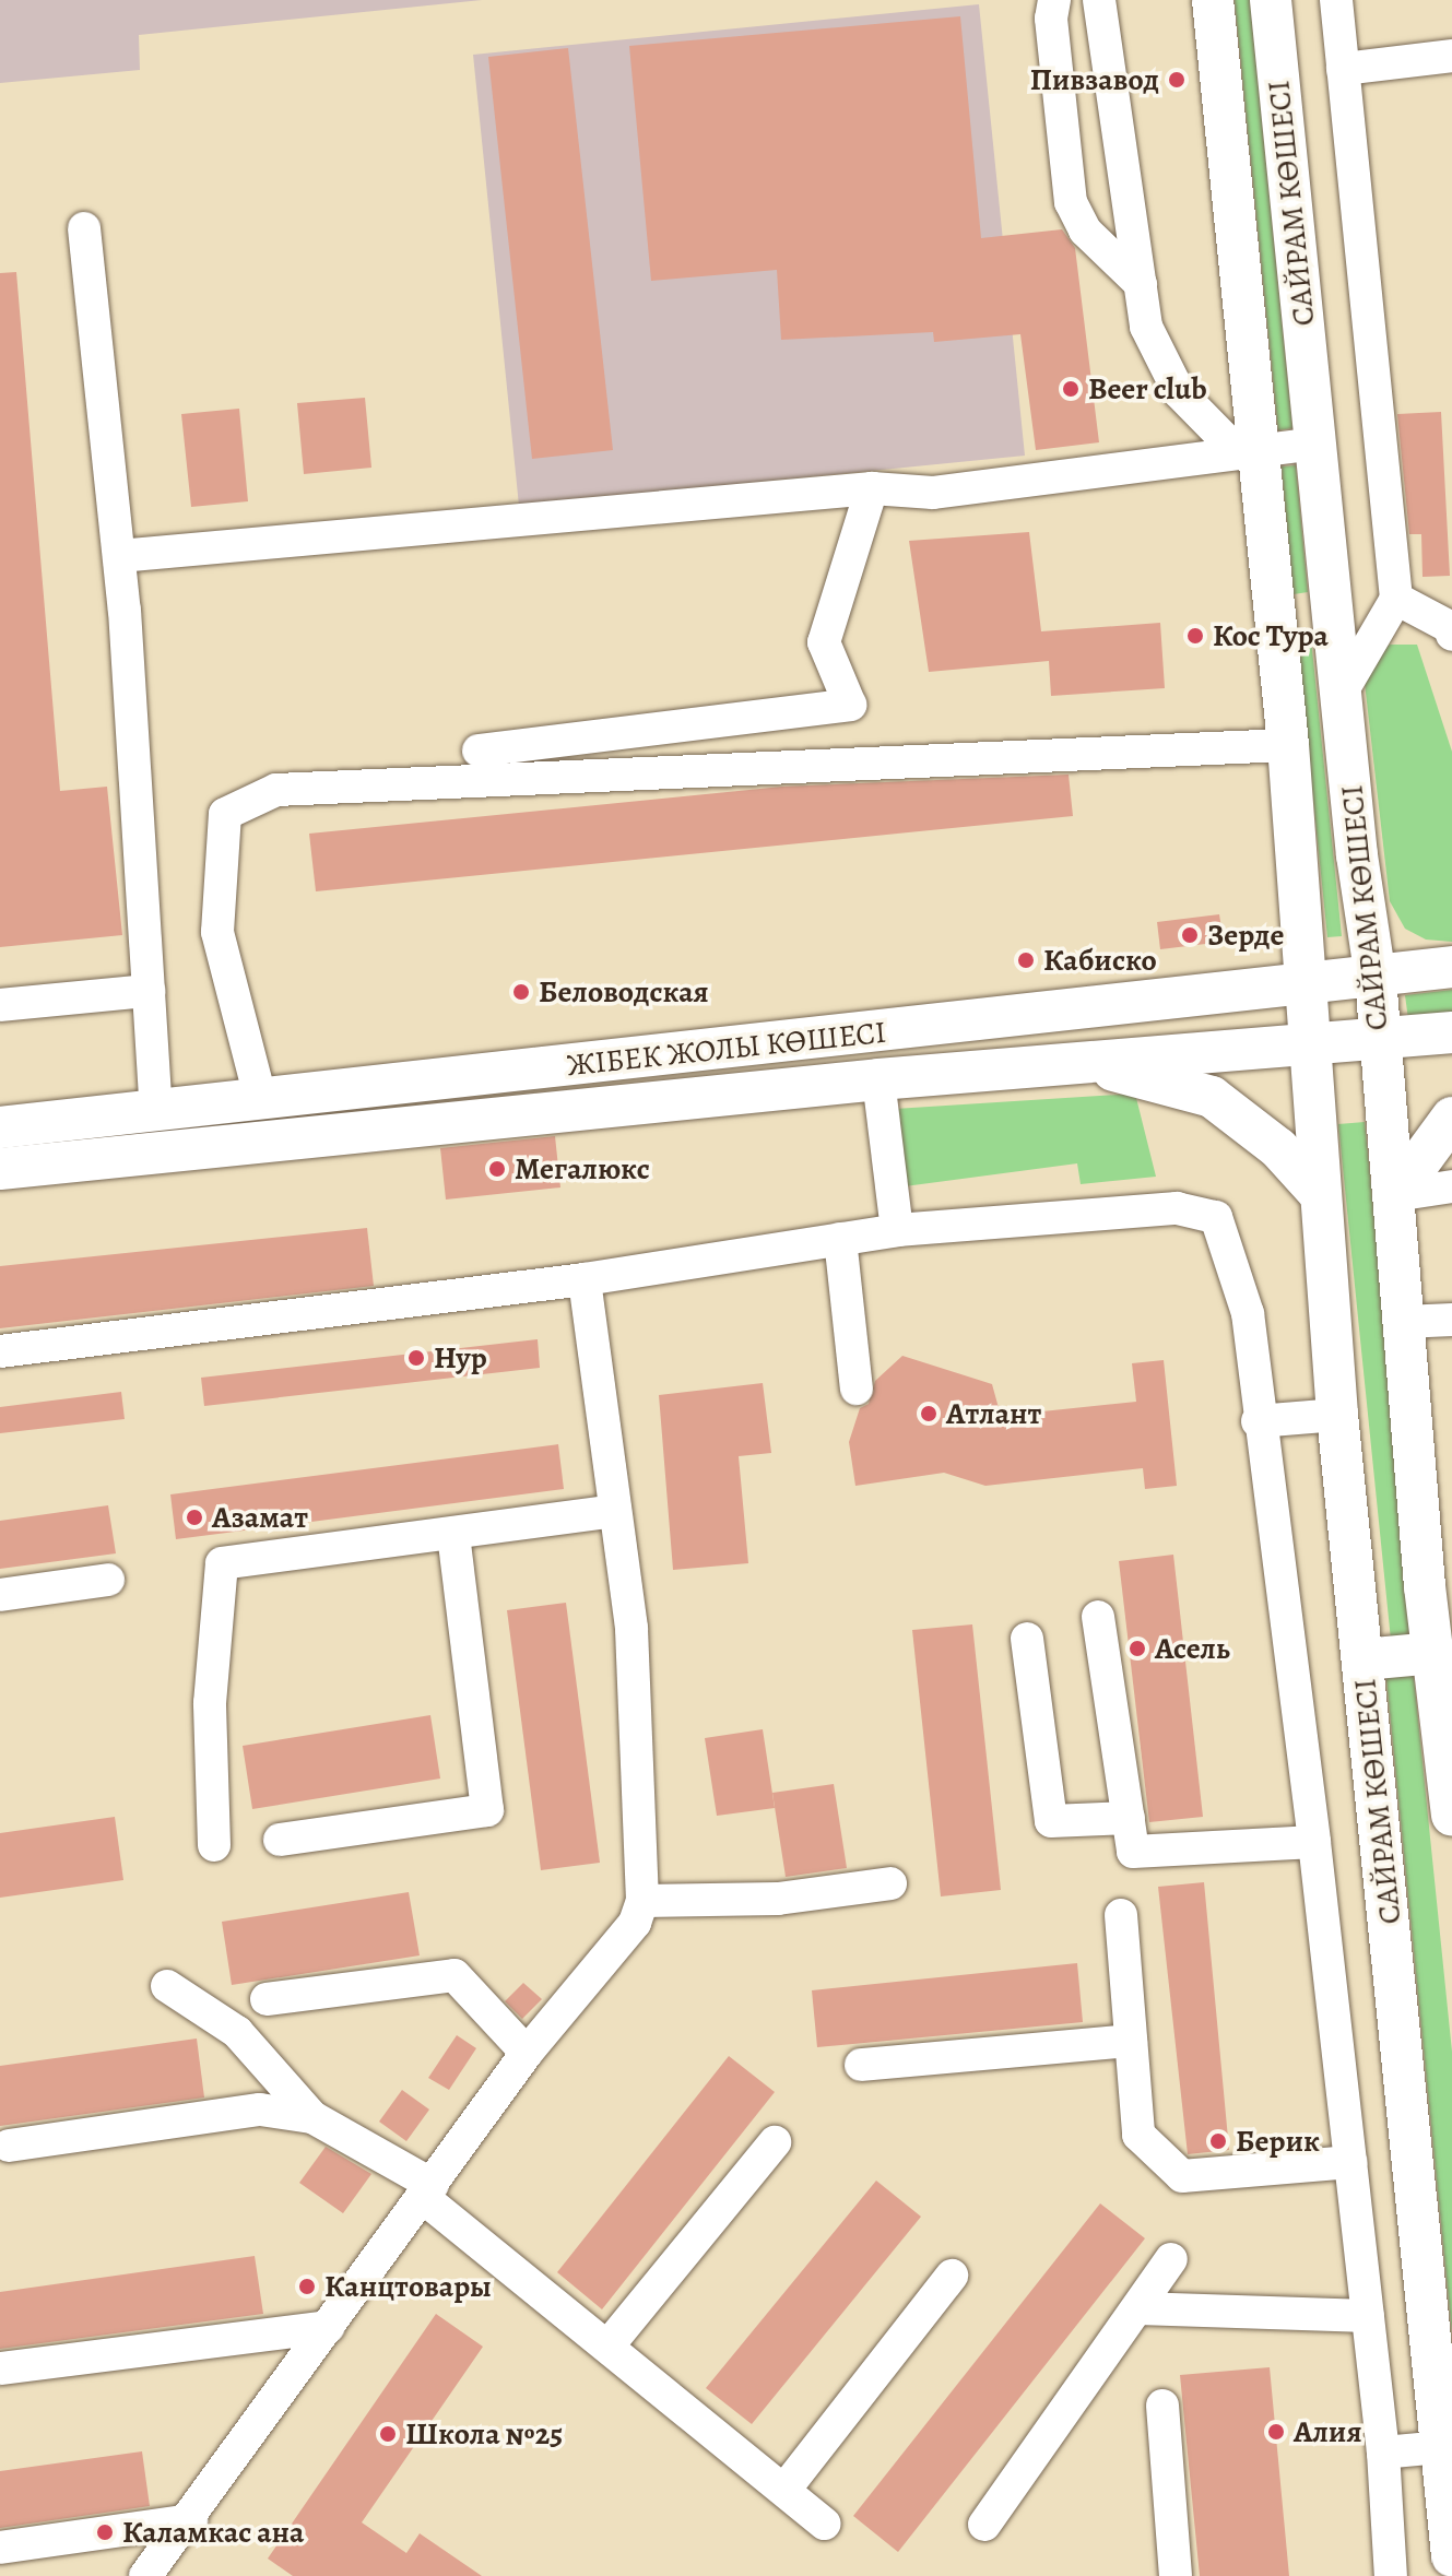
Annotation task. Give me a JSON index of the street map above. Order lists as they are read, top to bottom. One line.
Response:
{"streets":{"main road":["САЙРАМ КӨШЕСІ","ЖІБЕК ЖОЛЫ КӨШЕСІ"]},"crossings":[["САЙРАМ КӨШЕСІ","ЖІБЕК ЖОЛЫ КӨШЕСІ"]],"places":["Пивзавод","Beer club","Кос Тура","Зерде","Кабиско","Беловодская","Мегалюкс","Нур","Атлант","Азамат","Асель","Берик","Канцтовары","Алия","Школа №25","Каламкас ана"]}
